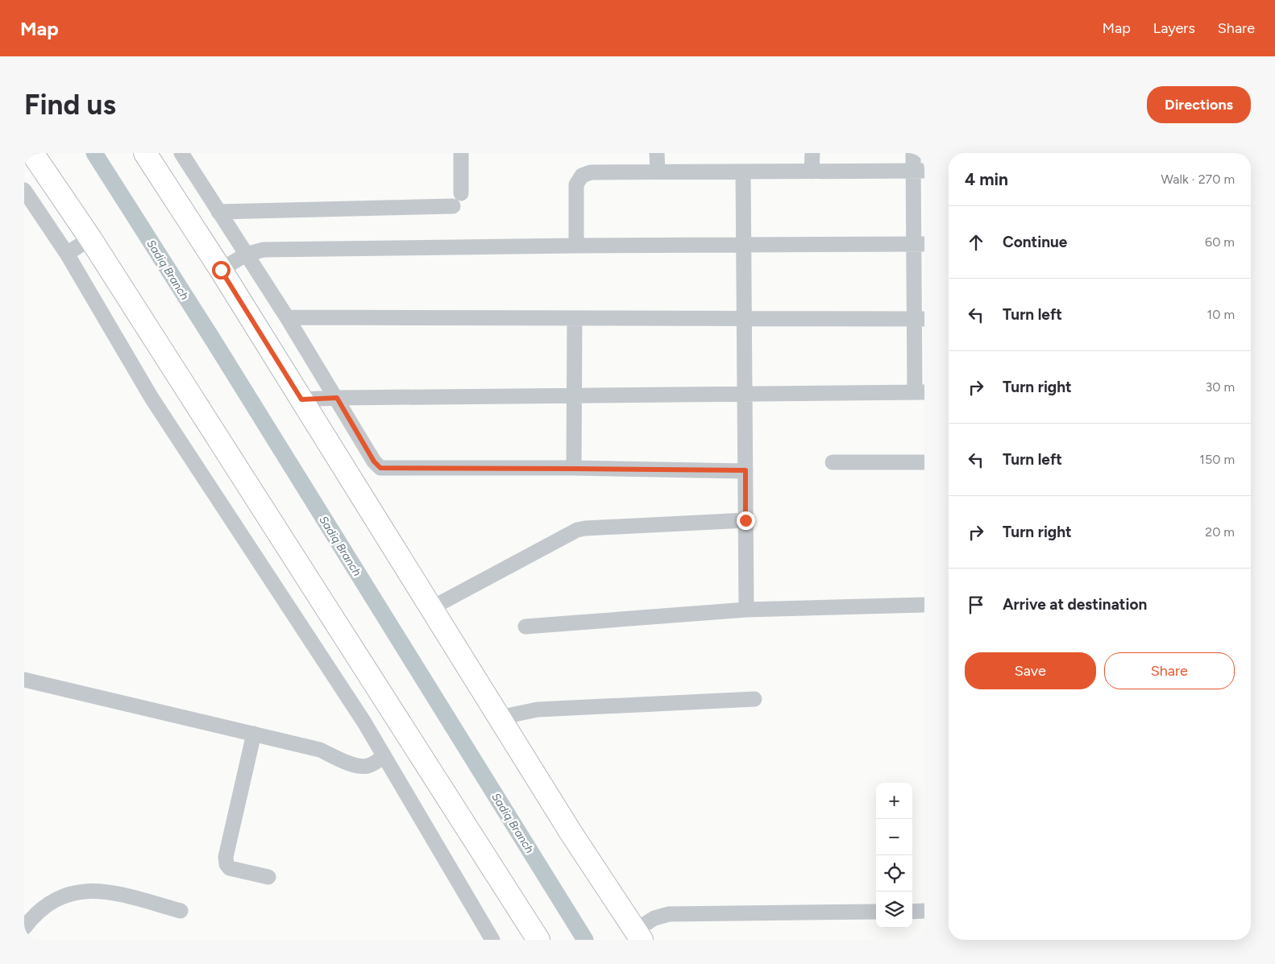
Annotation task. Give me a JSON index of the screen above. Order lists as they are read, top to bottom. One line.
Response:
{"water":["Sadiq Branch"],"page":{"header":"Map","nav":["Map","Layers","Share"],"buttons":["Directions",["Save","Share"]],"title":"Find us","heading":["4 min","Walk · 270 m"],"list":[["Continue","60 m"],["Turn left","10 m"],["Turn right","30 m"],["Turn left","150 m"],["Turn right","20 m"],"Arrive at destination"],"map_buttons":["+","−"]}}
